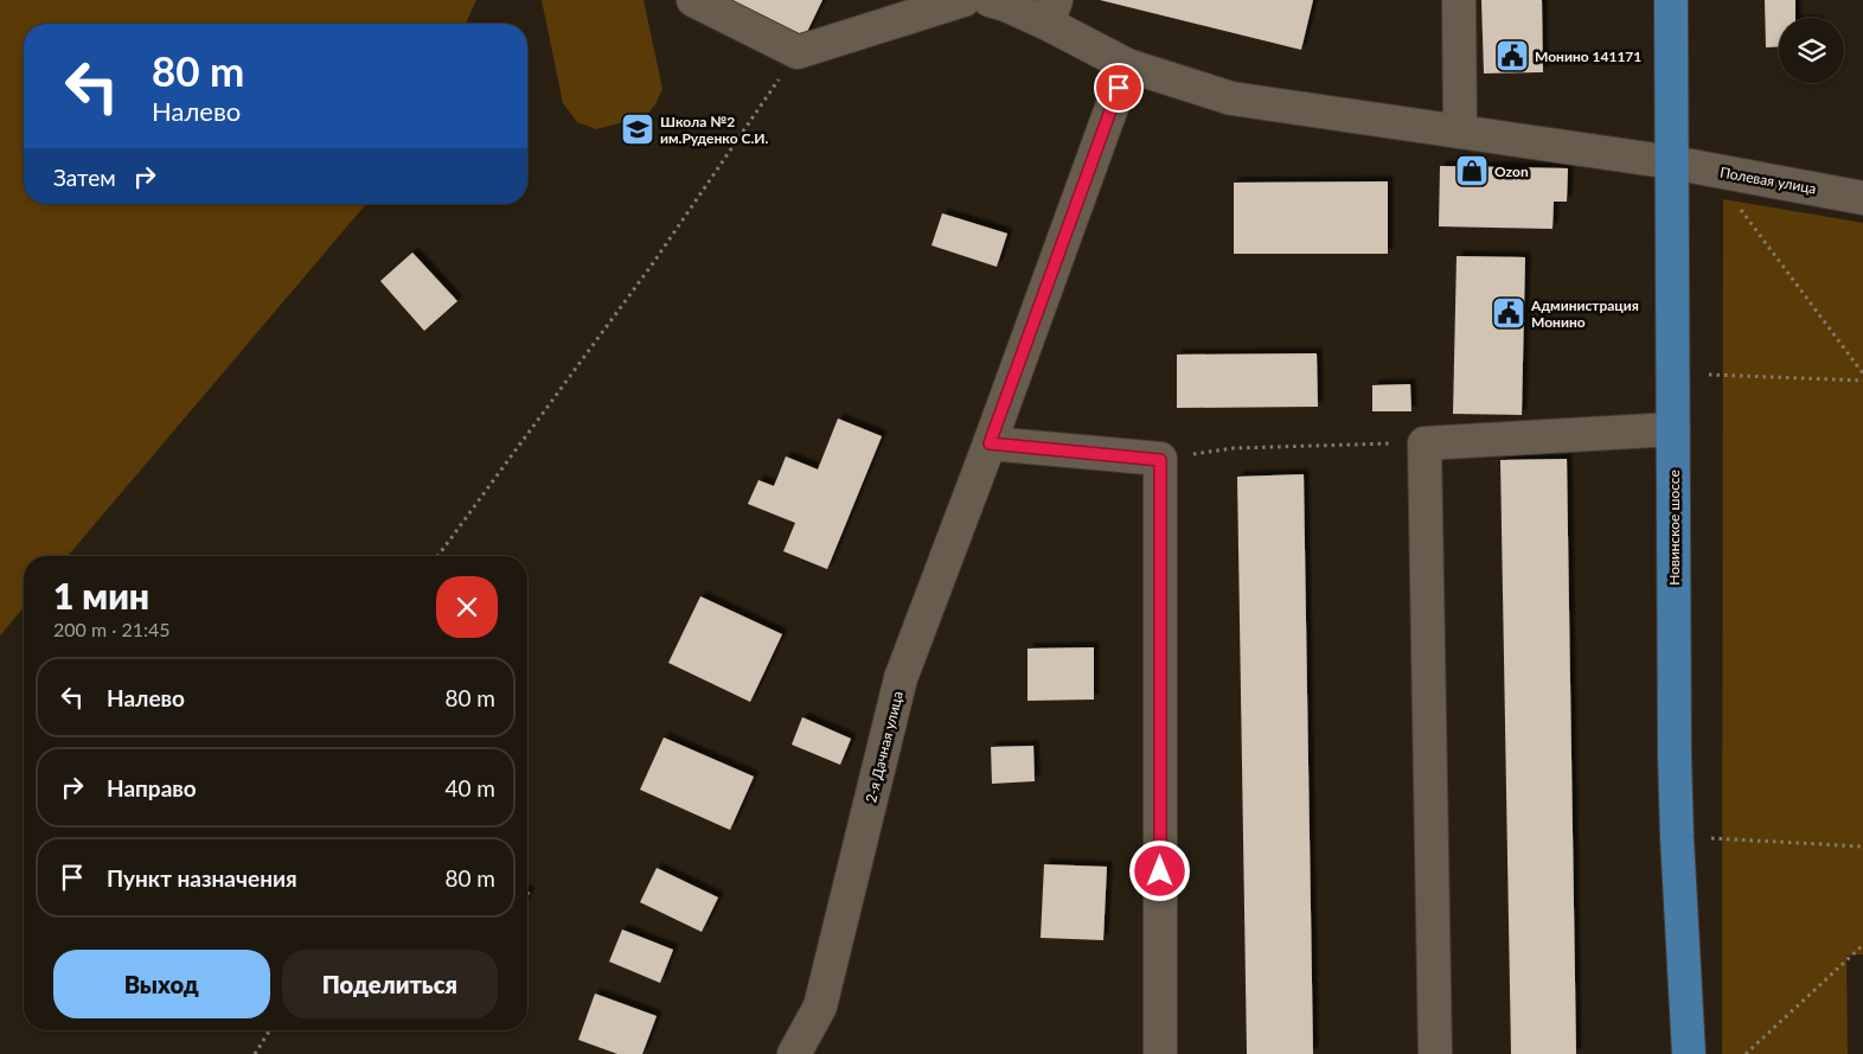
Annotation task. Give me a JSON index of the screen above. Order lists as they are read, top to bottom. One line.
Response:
{"streets":{"main road":["Новинское шоссе"],"street":["Полевая улица","2-я Дачная улица"]},"crossings":[["Полевая улица","Новинское шоссе"],["Полевая улица","2-я Дачная улица"]],"places":{"public building":["Монино 141171","Администрация Монино"],"school or university":["Школа №2 им.Руденко С.И."],"shop":["Ozon"]},"page":{"turn":["80 m","Налево"],"then":"Затем","heading":["1 мин","200 m · 21:45"],"list":[{"name":"Налево","value":"80 m"},{"name":"Направо","value":"40 m"},{"name":"Пункт назначения","value":"80 m"}],"buttons":["Выход","Поделиться"]}}
